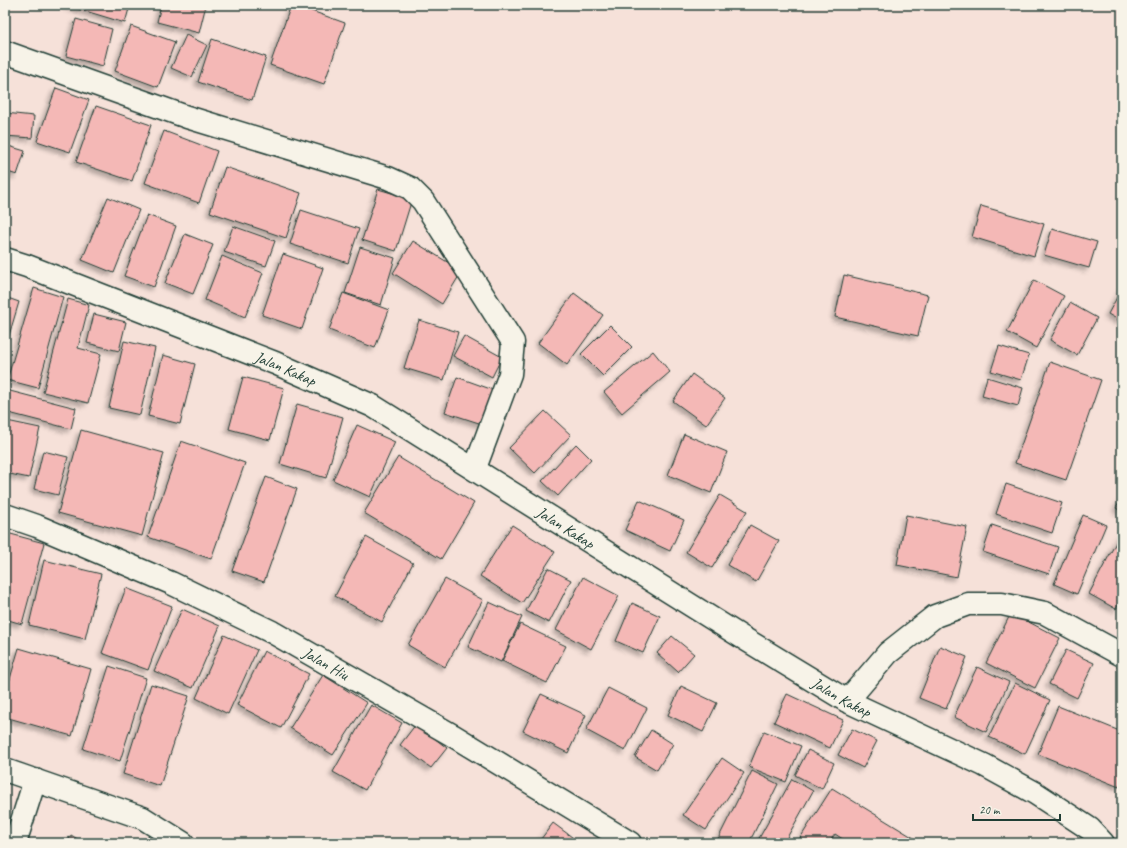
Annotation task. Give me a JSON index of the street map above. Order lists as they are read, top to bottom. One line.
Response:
{"streets":{"street":["Jalan Kakap","Jalan Hiu"]},"scale_bar":"20 m"}
